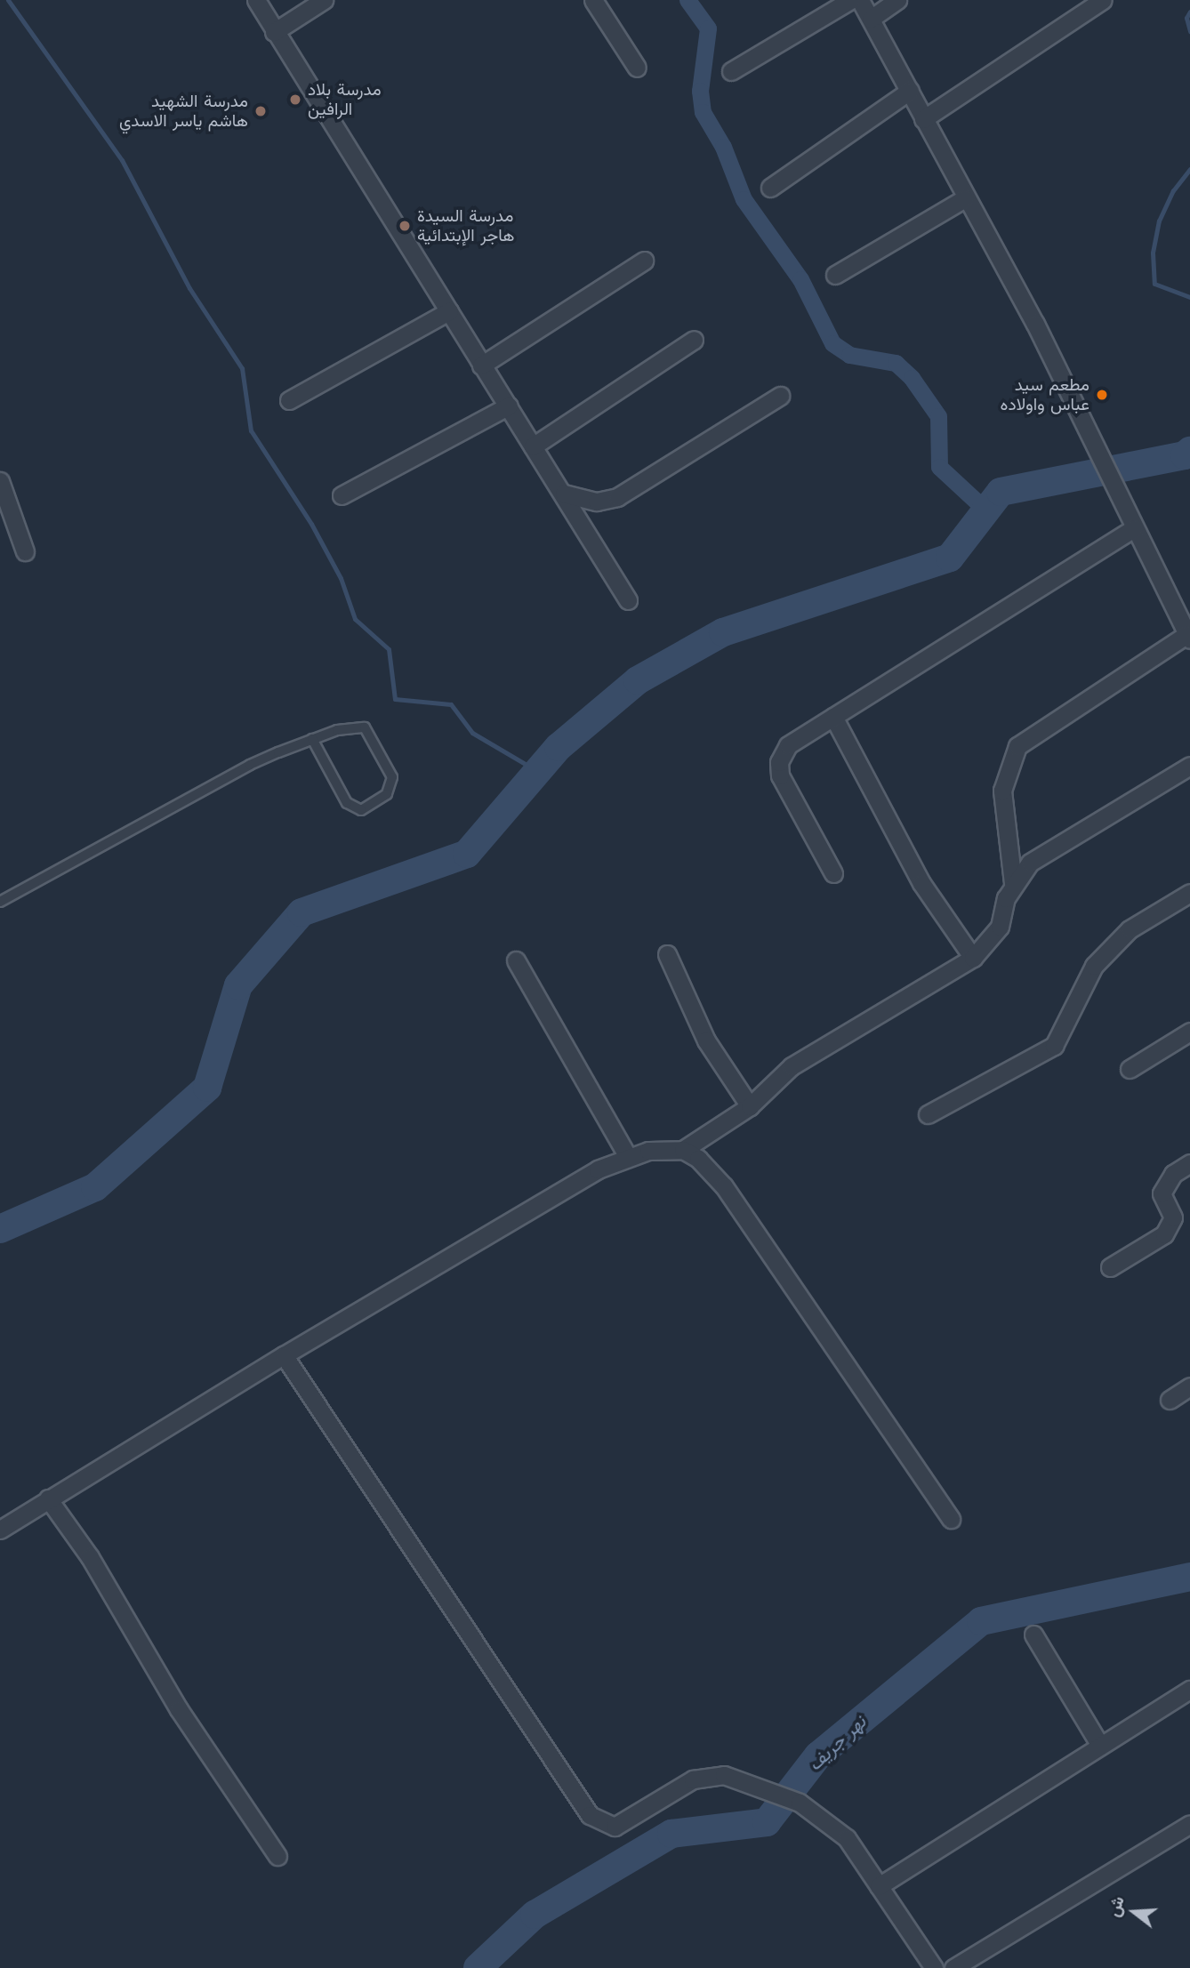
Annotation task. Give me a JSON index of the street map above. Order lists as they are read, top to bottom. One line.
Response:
{"water":["نهر جريف"],"places":["مدرسة بلاد الرافين","مدرسة الشهيد هاشم ياسر الاسدي","مدرسة السيدة هاجر الإبتدائية","مطعم سيد عباس واولاده"],"north":"left"}
